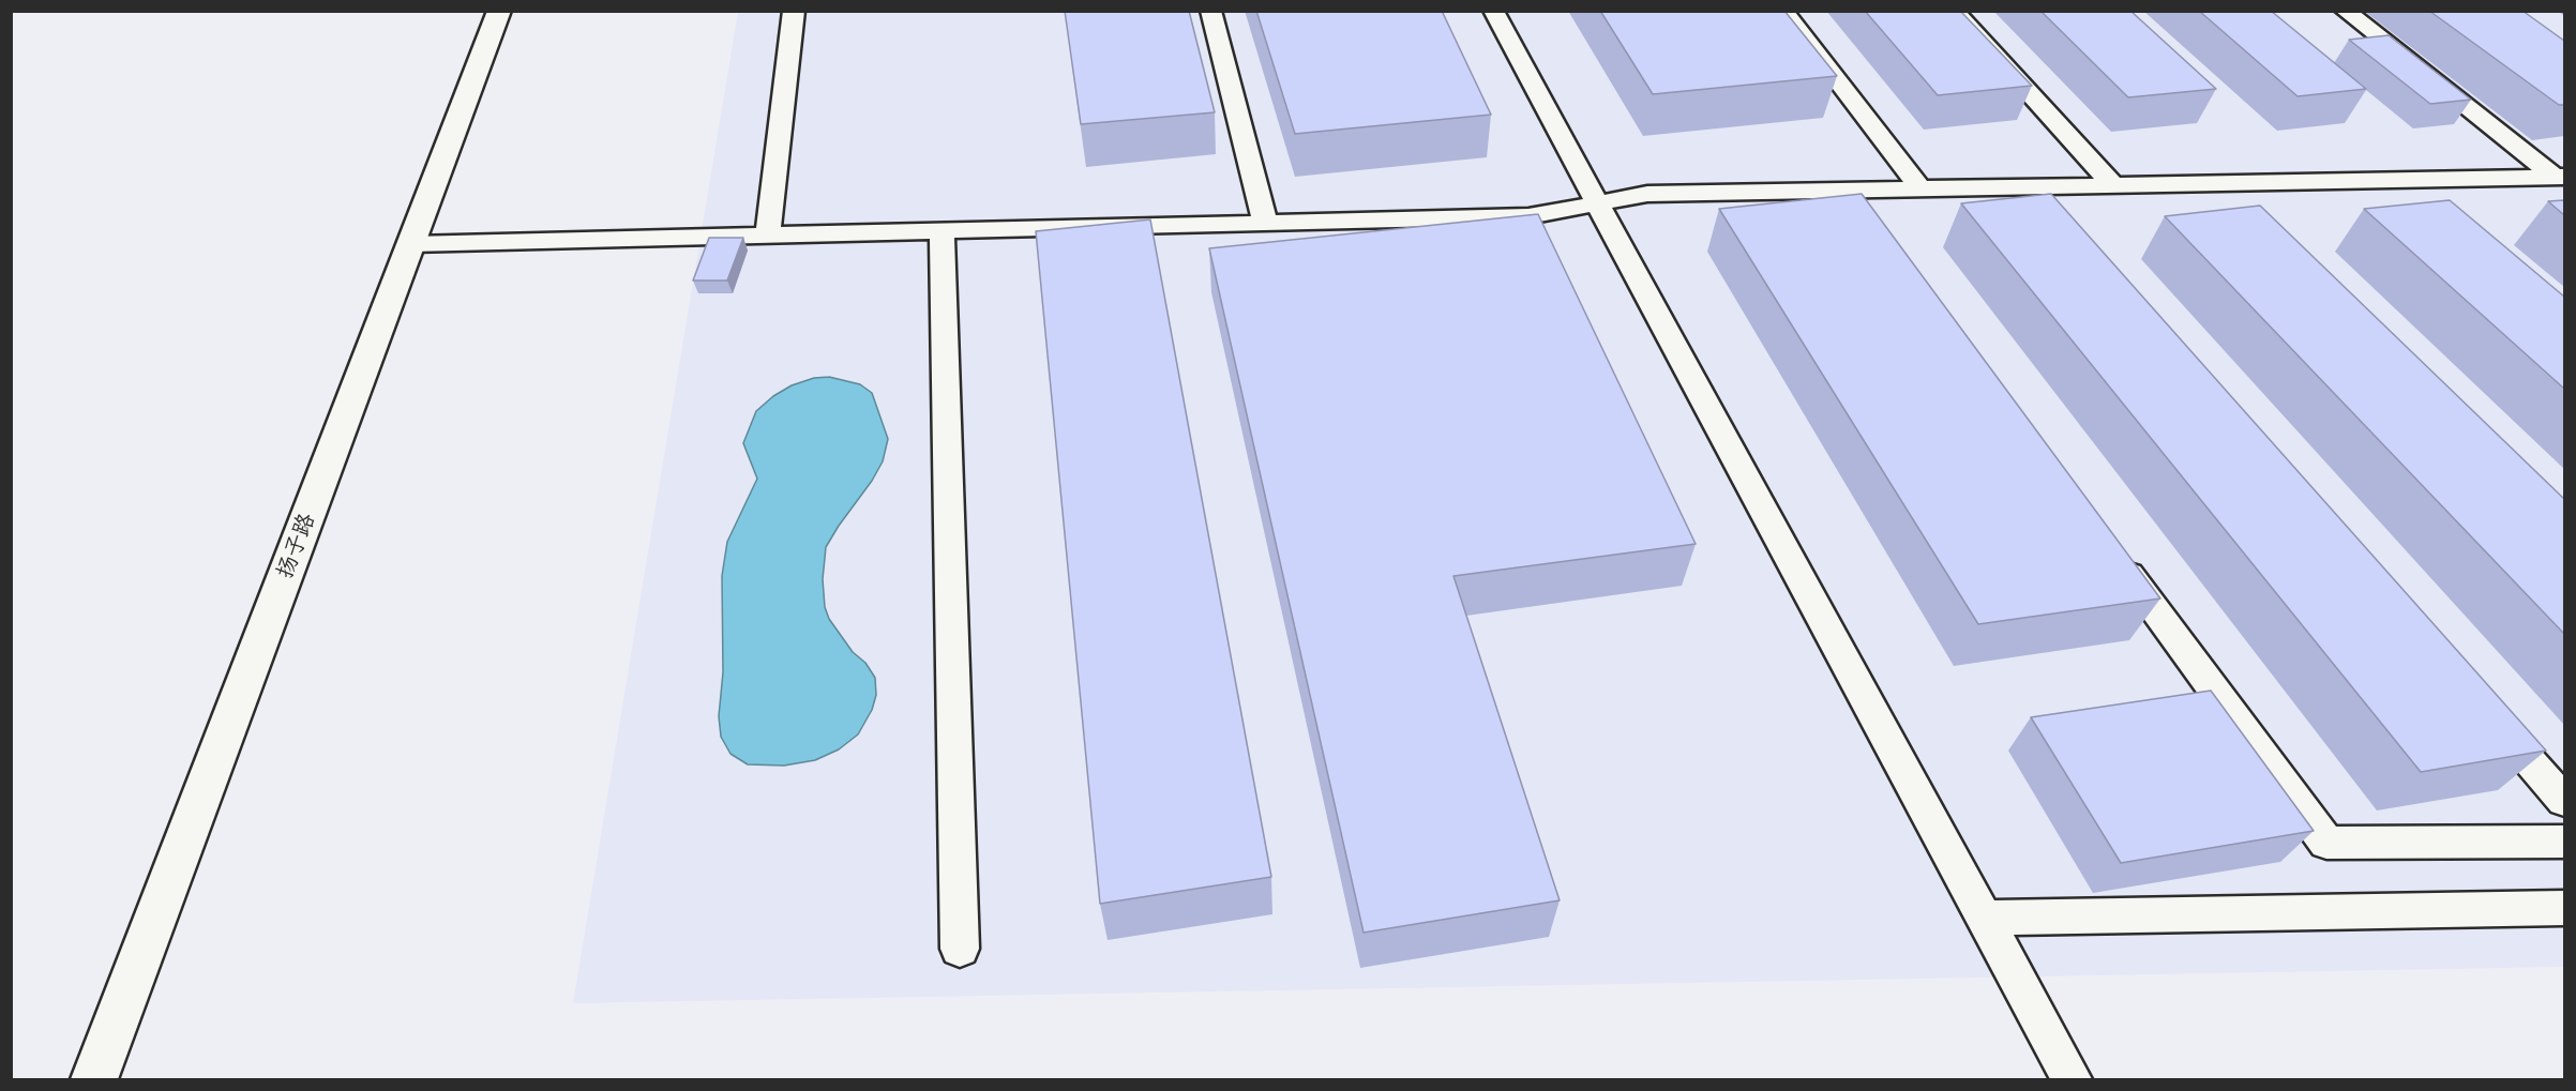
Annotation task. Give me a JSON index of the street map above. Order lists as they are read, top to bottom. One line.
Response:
{"streets":{"street":["扬子路"]}}
